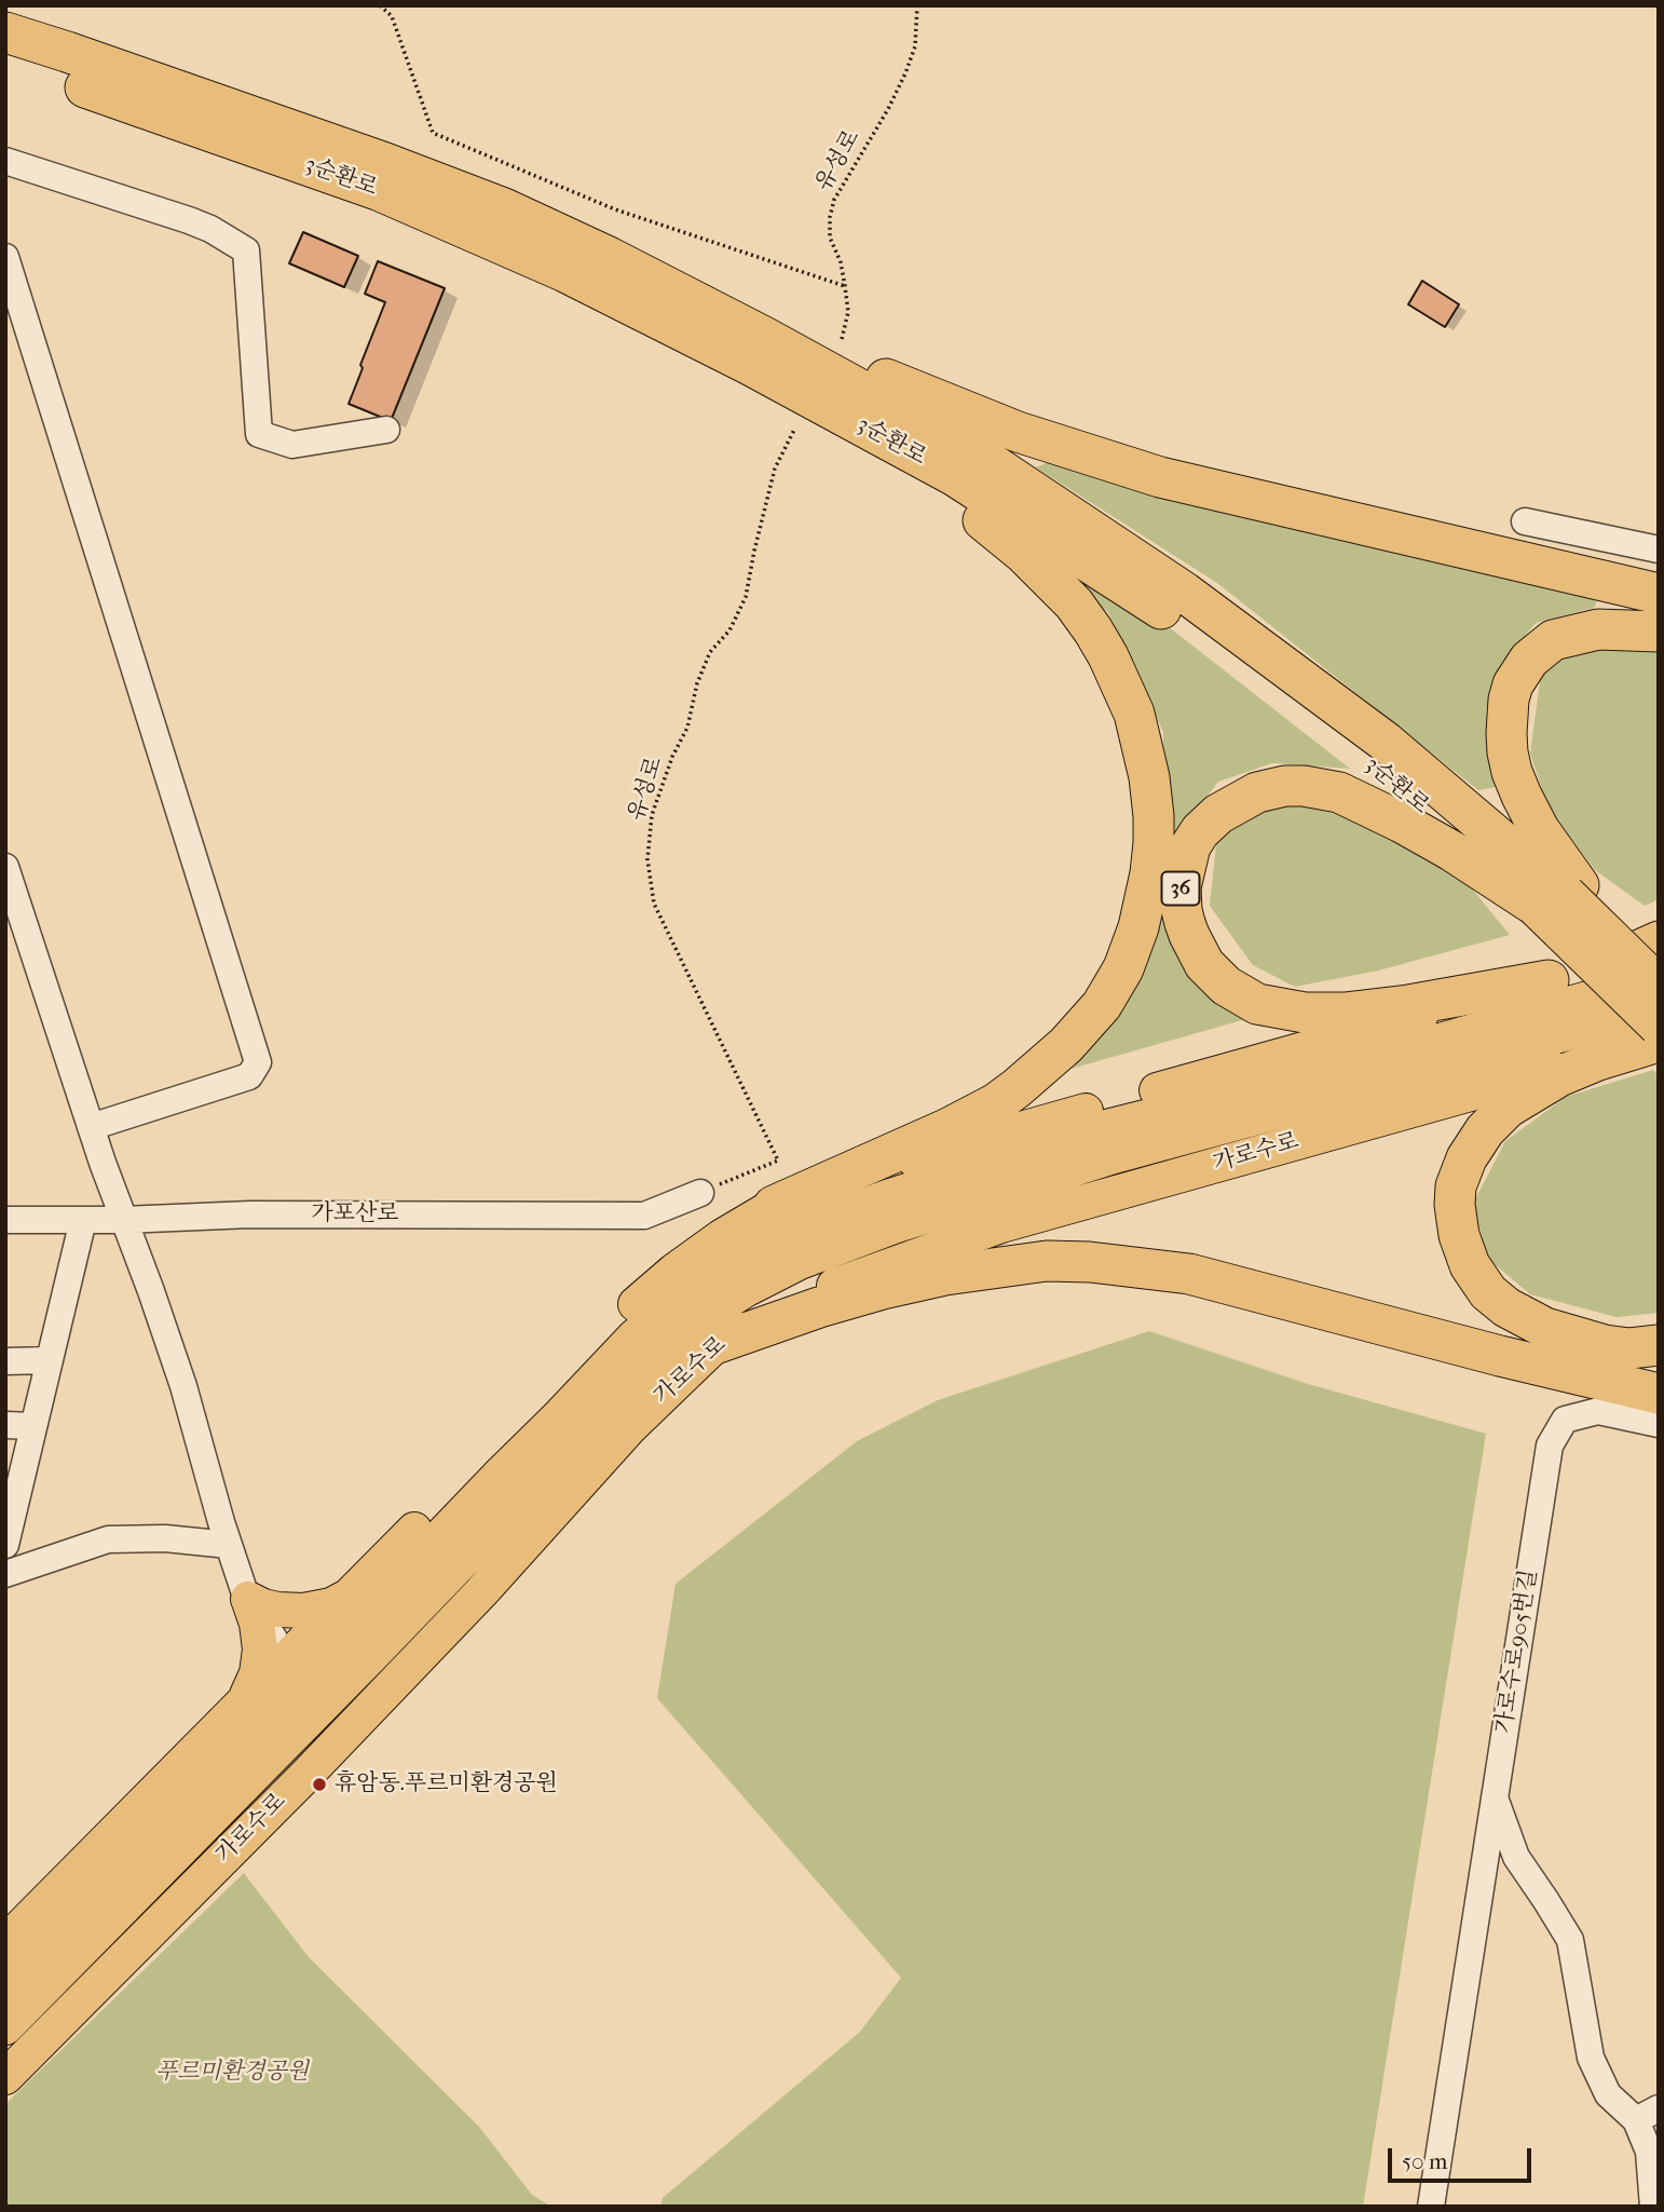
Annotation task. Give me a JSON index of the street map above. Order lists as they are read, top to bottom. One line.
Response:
{"streets":{"highway":["3순환로","36"],"main road":["가로수로"],"street":["가포산로","가로수로905번길"],"path":["유성로"]},"crossings":[["유성로","가포산로"],["3순환로","36"],["36","가로수로"]],"parks":["푸르미환경공원"],"places":["휴암동.푸르미환경공원"],"scale_bar":"50 m"}
